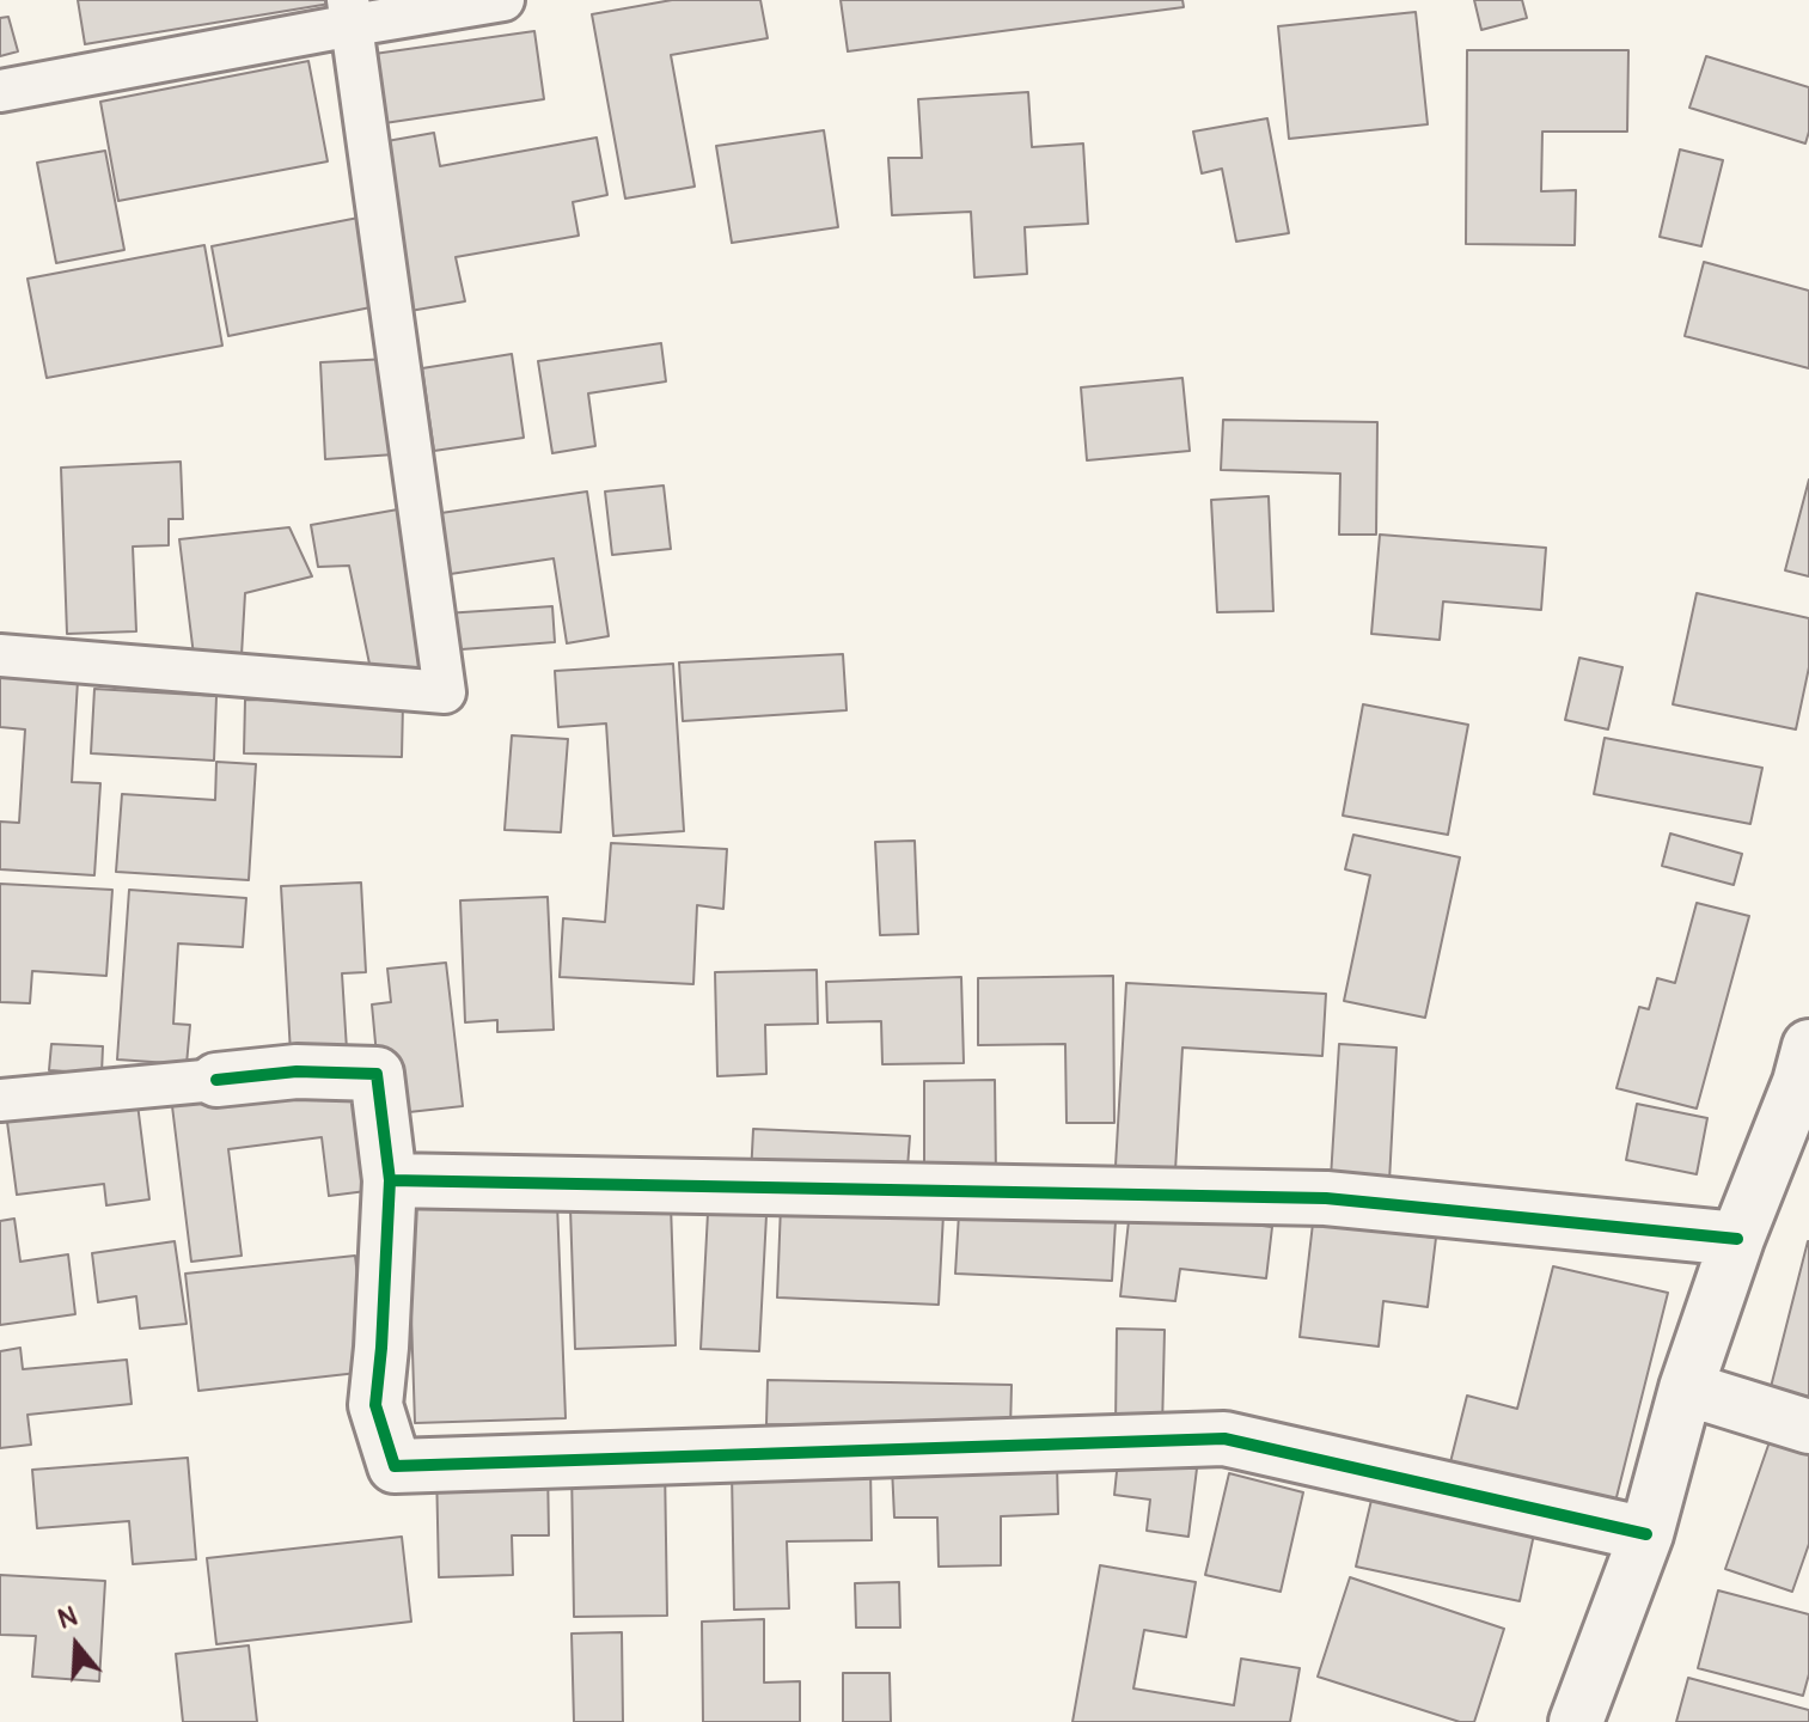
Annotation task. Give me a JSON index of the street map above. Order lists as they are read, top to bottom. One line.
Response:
{"north":"top"}
